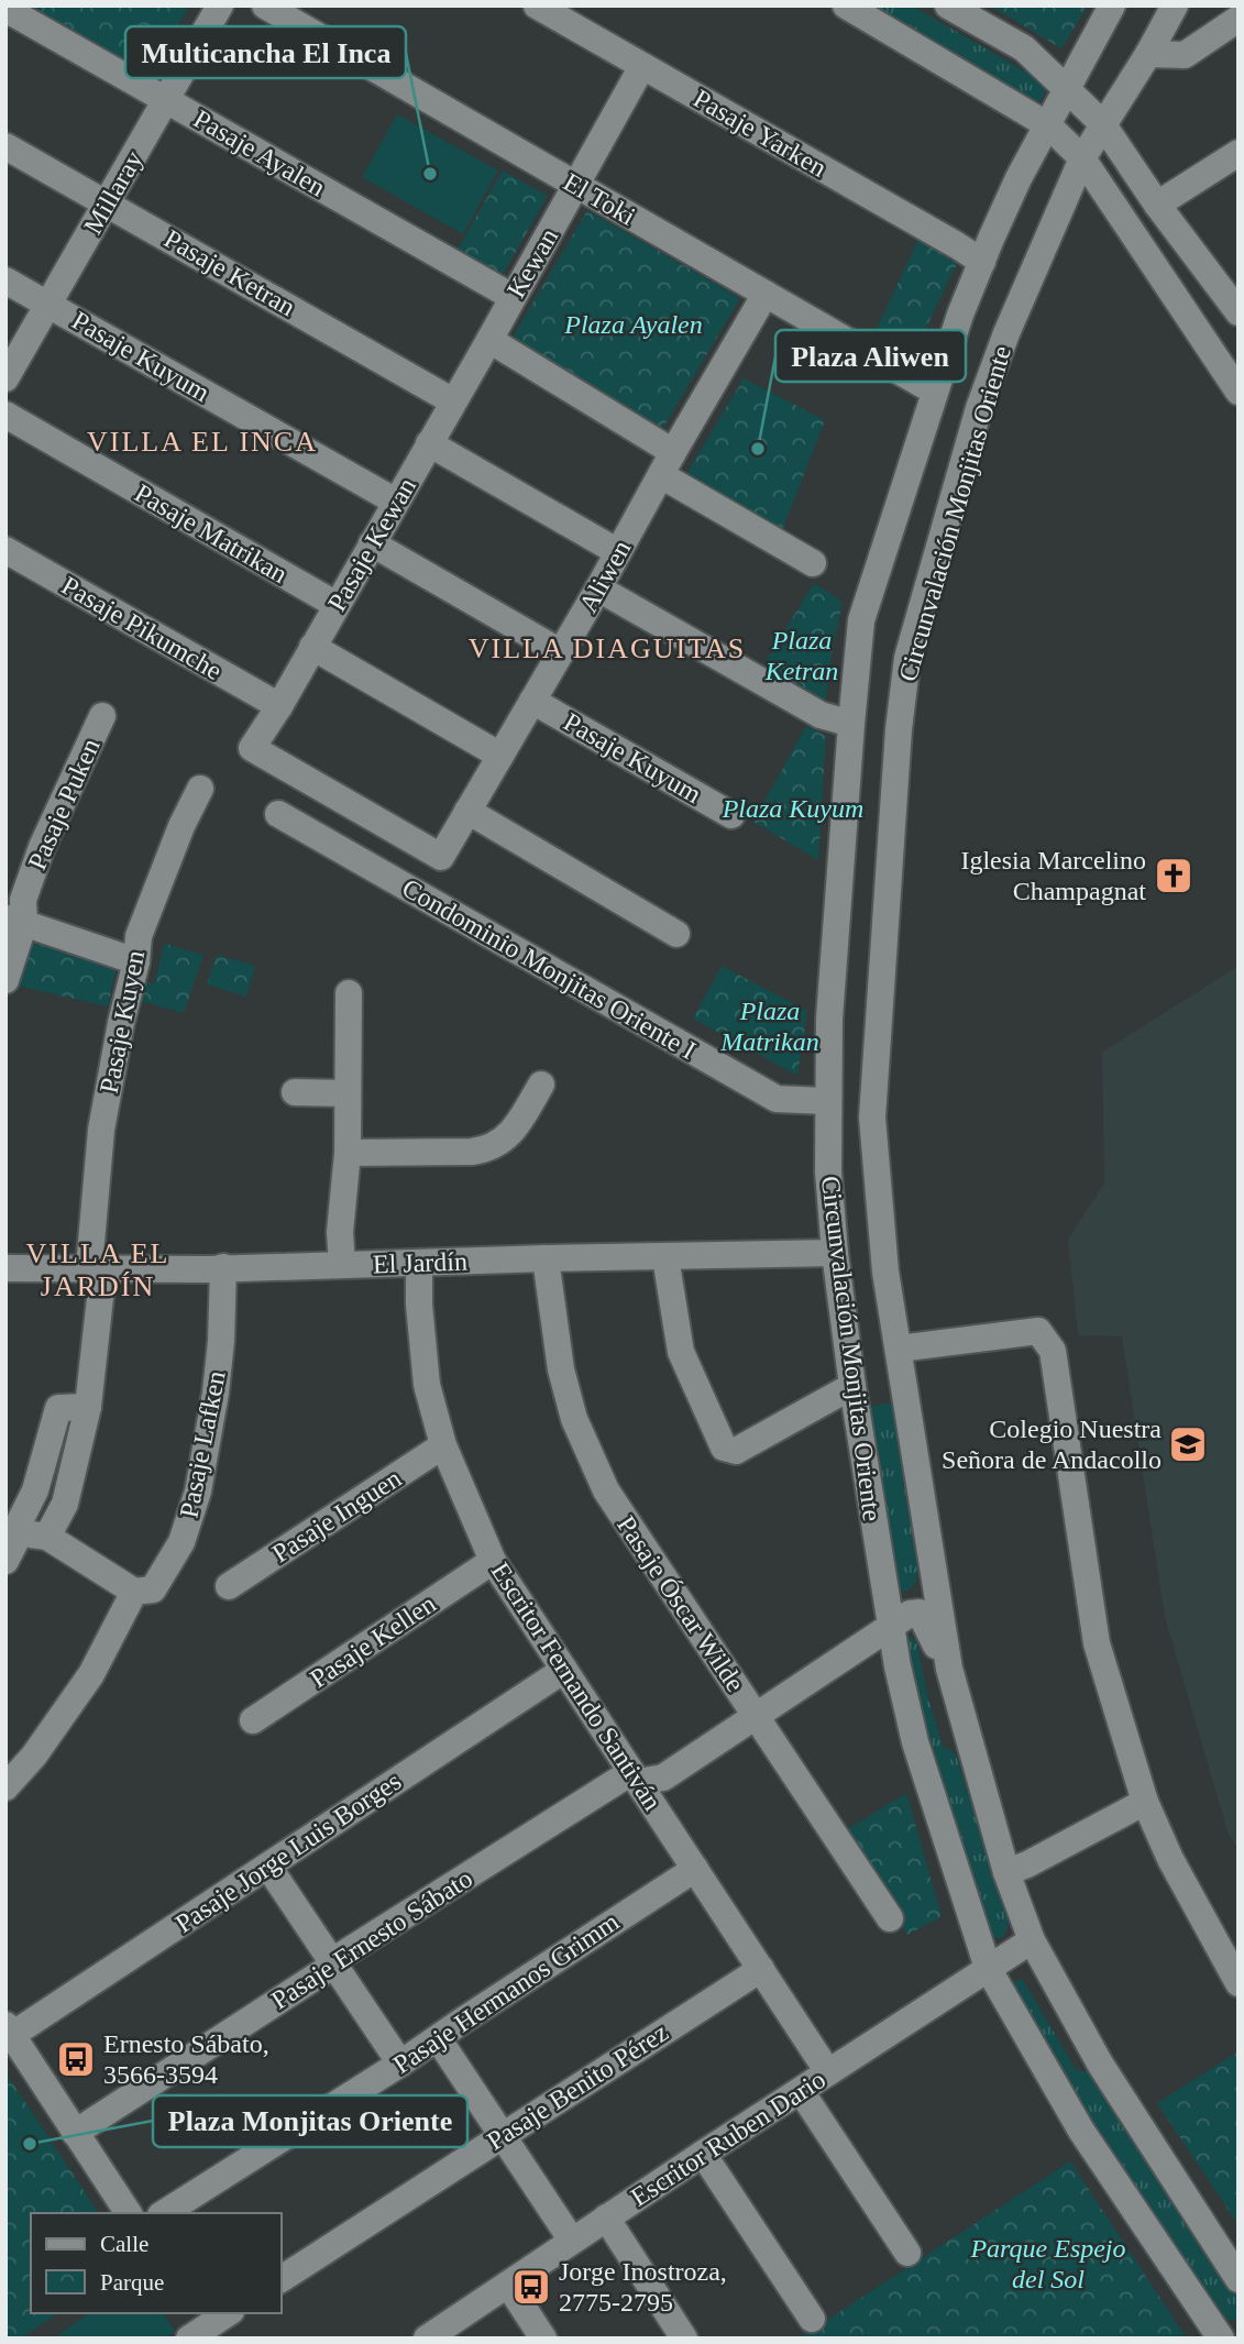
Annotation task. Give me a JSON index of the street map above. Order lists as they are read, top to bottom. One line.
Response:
{"streets":{"street":["Pasaje Yarken","Pasaje Ayalen","Millaray","El Toki","Kewan","Pasaje Ketran","Pasaje Kuyum","Circunvalación Monjitas Oriente","Pasaje Matrikan","Pasaje Kewan","Aliwen","Pasaje Pikumche","Pasaje Puken","Condominio Monjitas Oriente I","Pasaje Kuyen","El Jardín","Pasaje Lafken","Pasaje Inguen","Pasaje Óscar Wilde","Pasaje Kellen","Escritor Fernando Santiván","Pasaje Jorge Luis Borges","Pasaje Ernesto Sábato","Pasaje Hermanos Grimm","Pasaje Benito Pérez","Escritor Ruben Dario"]},"crossings":[["Pasaje Yarken","Circunvalación Monjitas Oriente"],["Pasaje Ayalen","Millaray"],["Pasaje Ayalen","Kewan"],["Millaray","Pasaje Ketran"],["Millaray","Pasaje Kuyum"],["El Toki","Kewan"],["El Toki","Circunvalación Monjitas Oriente"],["El Toki","Aliwen"],["Kewan","Pasaje Kewan"],["Pasaje Ketran","Pasaje Kewan"],["Pasaje Kuyum","Pasaje Kewan"],["Pasaje Kuyum","Aliwen"],["Circunvalación Monjitas Oriente","Condominio Monjitas Oriente I"],["Circunvalación Monjitas Oriente","El Jardín"],["Circunvalación Monjitas Oriente","Pasaje Ernesto Sábato"],["Circunvalación Monjitas Oriente","Escritor Ruben Dario"],["Pasaje Matrikan","Pasaje Kewan"],["Pasaje Kewan","Aliwen"],["Pasaje Kewan","Pasaje Pikumche"],["Pasaje Kuyen","El Jardín"],["El Jardín","Pasaje Lafken"],["El Jardín","Pasaje Óscar Wilde"],["El Jardín","Escritor Fernando Santiván"],["Pasaje Inguen","Escritor Fernando Santiván"],["Pasaje Óscar Wilde","Pasaje Ernesto Sábato"],["Pasaje Kellen","Escritor Fernando Santiván"],["Escritor Fernando Santiván","Pasaje Jorge Luis Borges"],["Escritor Fernando Santiván","Pasaje Ernesto Sábato"],["Escritor Fernando Santiván","Pasaje Hermanos Grimm"],["Escritor Fernando Santiván","Pasaje Benito Pérez"],["Escritor Fernando Santiván","Escritor Ruben Dario"]],"districts":["VILLA EL INCA","VILLA DIAGUITAS","VILLA EL JARDÍN"],"parks":["Plaza Ayalen","Plaza Ketran","Plaza Kuyum","Plaza Matrikan","Parque Espejo del Sol"],"places":{"other":["Multicancha El Inca","Plaza Aliwen","Plaza Monjitas Oriente"],"church":["Iglesia Marcelino Champagnat"],"school or university":["Colegio Nuestra Señora de Andacollo"],"bus stop":["Ernesto Sábato, 3566-3594","Jorge Inostroza, 2775-2795"]},"legend":["Calle","Parque"]}
